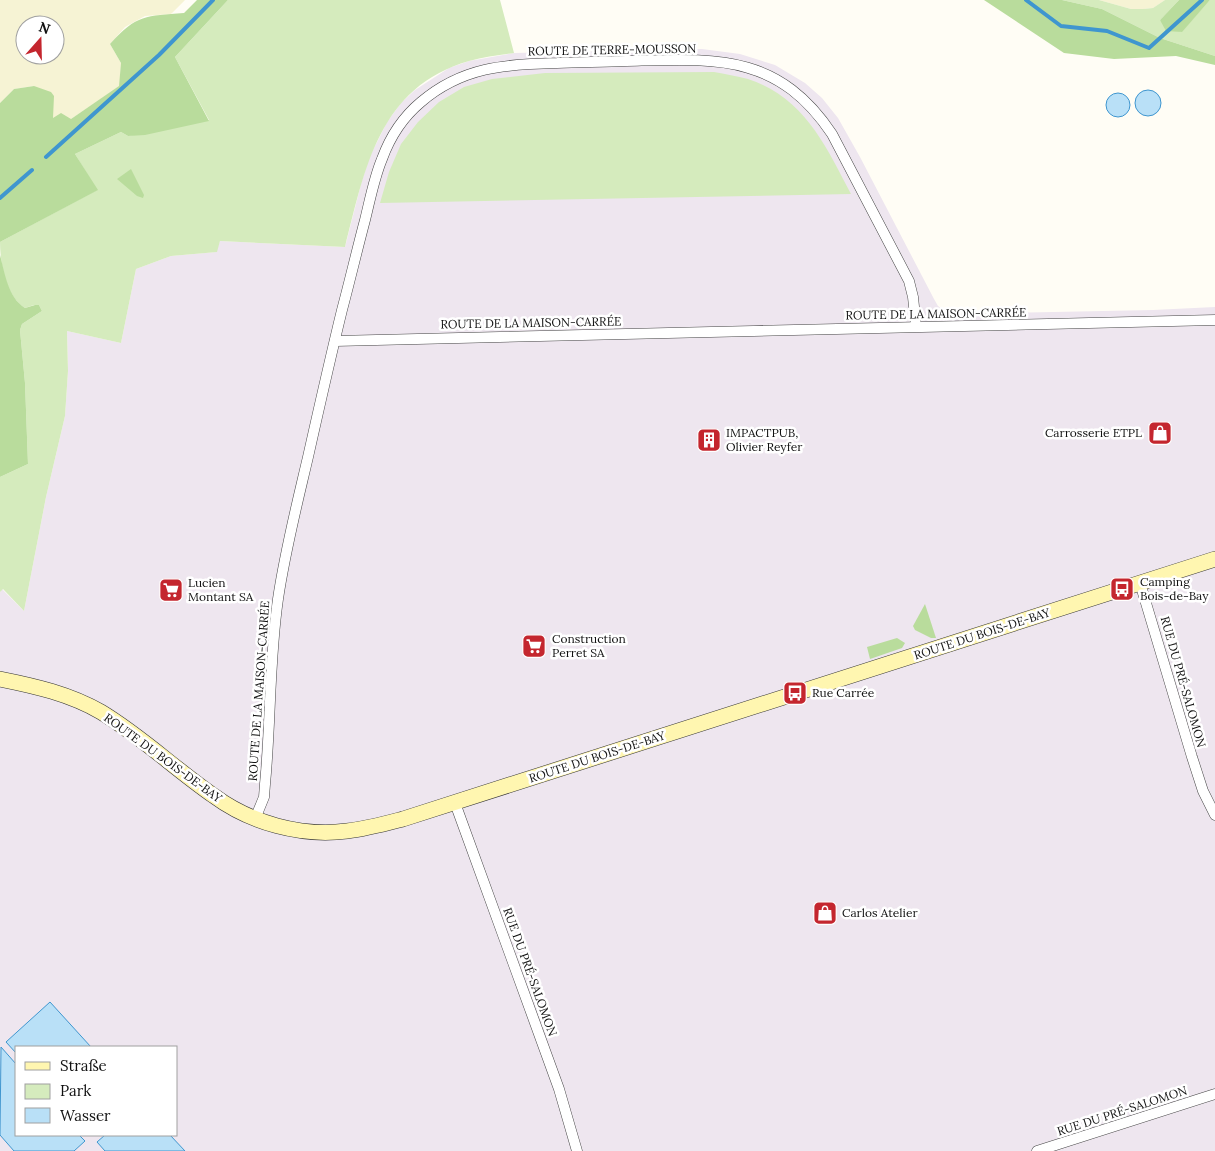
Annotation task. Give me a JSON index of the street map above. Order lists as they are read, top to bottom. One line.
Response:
{"streets":{"main road":["ROUTE DU BOIS-DE-BAY"],"street":["ROUTE DE TERRE-MOUSSON","ROUTE DE LA MAISON-CARRÉE","RUE DU PRÉ-SALOMON"]},"crossings":[["ROUTE DE TERRE-MOUSSON","ROUTE DE LA MAISON-CARRÉE"],["ROUTE DE LA MAISON-CARRÉE","ROUTE DU BOIS-DE-BAY"],["ROUTE DU BOIS-DE-BAY","RUE DU PRÉ-SALOMON"]],"places":{"shop":["Carrosserie ETPL","Carlos Atelier"],"building":["IMPACTPUB, Olivier Reyfer"],"bus stop":["Camping Bois-de-Bay","Rue Carrée"],"supermarket":["Lucien Montant SA","Construction Perret SA"]},"legend":["Straße","Park","Wasser"],"north":"top"}
